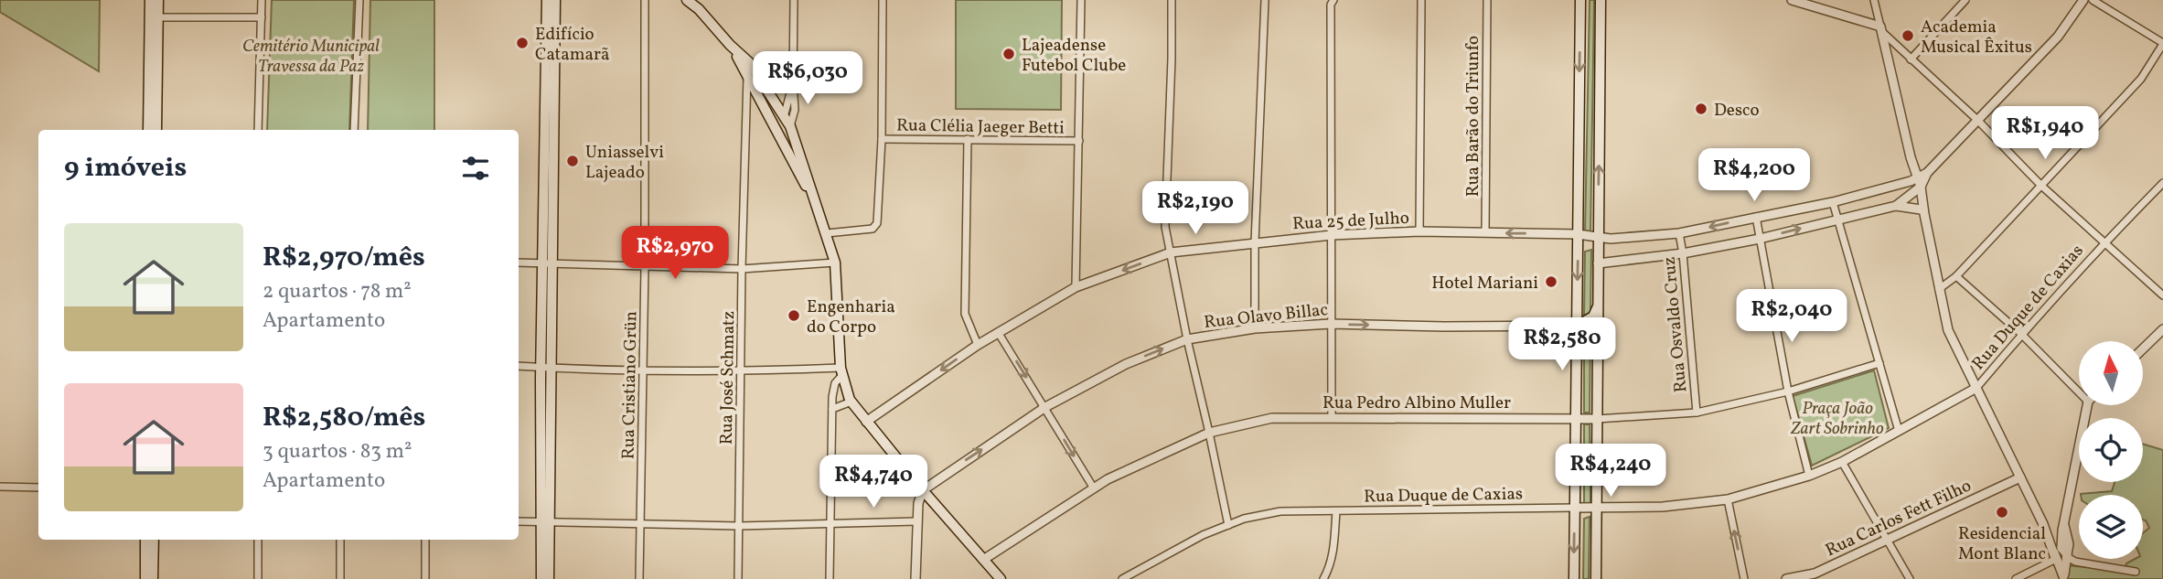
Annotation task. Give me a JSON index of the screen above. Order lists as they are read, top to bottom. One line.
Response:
{"streets":{"street":["Rua Barão do Triunfo","Rua Clélia Jaeger Betti","Rua 25 de Julho","Rua Duque de Caxias","Rua Olavo Billac","Rua Osvaldo Cruz","Rua José Schmatz","Rua Cristiano Grün","Rua Pedro Albino Muller","Rua Carlos Fett Filho"]},"crossings":[["Rua Barão do Triunfo","Rua 25 de Julho"],["Rua 25 de Julho","Rua Osvaldo Cruz"],["Rua Osvaldo Cruz","Rua Pedro Albino Muller"]],"one_way":["Rua 25 de Julho","Rua Olavo Billac"],"parks":["Cemitério Municipal Travessa da Paz","Praça João Zart Sobrinho"],"places":["Academia Musical Êxitus","Edifício Catamarã","Lajeadense Futebol Clube","Desco","Uniasselvi Lajeado","Hotel Mariani","Engenharia do Corpo","Residencial Mont Blanc"],"north":"top","page":{"price":["R$6,030","R$1,940","R$4,200","R$2,190","R$2,970","R$2,040","R$2,580","R$4,240","R$4,740"],"heading":"9 imóveis","list":[{"name":"R$2,970/mês","note":"2 quartos · 78 m² · Apartamento"},{"name":"R$2,580/mês","note":"3 quartos · 83 m² · Apartamento"}]}}
